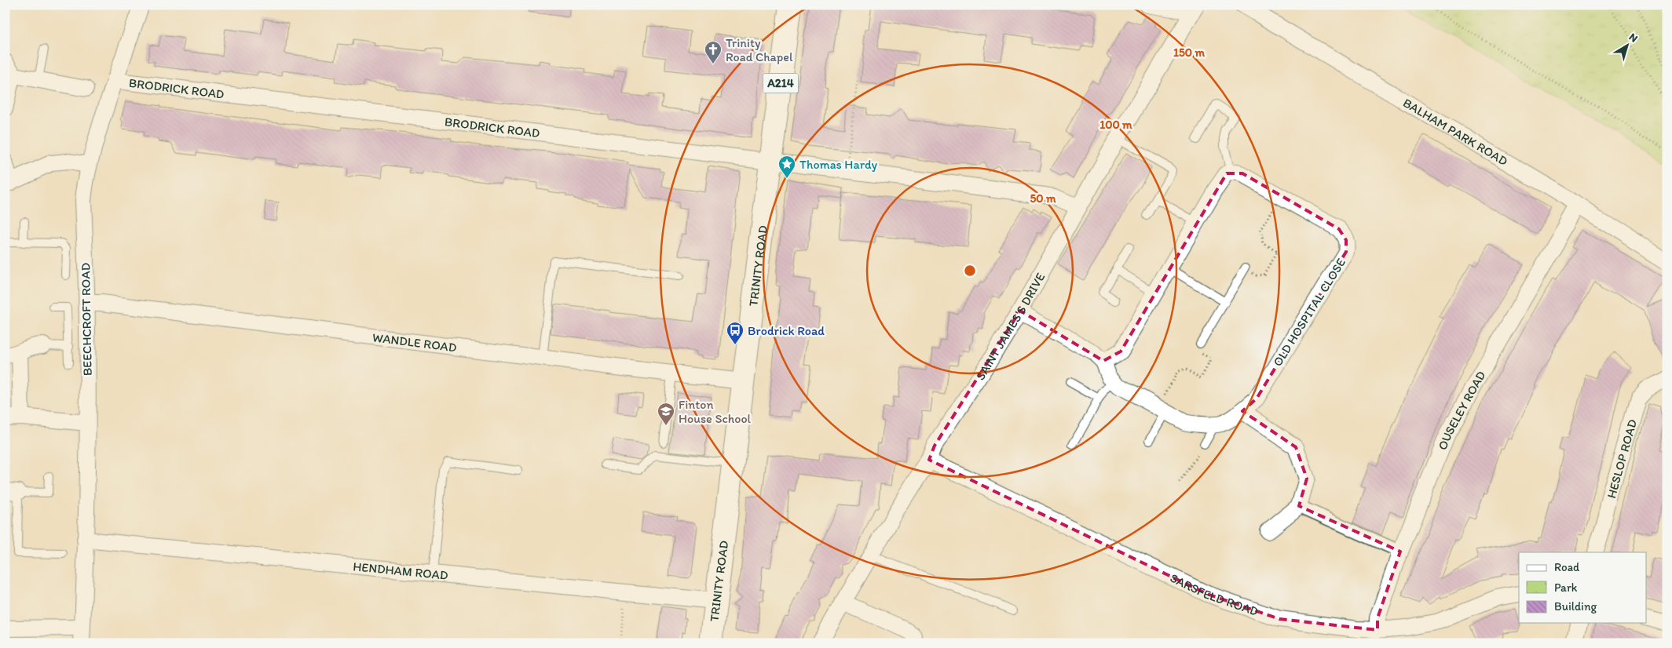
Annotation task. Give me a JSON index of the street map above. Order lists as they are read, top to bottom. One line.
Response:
{"streets":{"highway":["A214","TRINITY ROAD"],"street":["BRODRICK ROAD","BALHAM PARK ROAD","OLD HOSPITAL CLOSE","BEECHCROFT ROAD","SAINT JAMES'S DRIVE","WANDLE ROAD","OUSELEY ROAD","HESLOP ROAD","HENDHAM ROAD","SARSFELD ROAD"]},"crossings":[["BRODRICK ROAD","TRINITY ROAD"],["BRODRICK ROAD","BEECHCROFT ROAD"],["BRODRICK ROAD","SAINT JAMES'S DRIVE"],["BALHAM PARK ROAD","OUSELEY ROAD"],["TRINITY ROAD","WANDLE ROAD"],["TRINITY ROAD","HENDHAM ROAD"],["BEECHCROFT ROAD","WANDLE ROAD"],["BEECHCROFT ROAD","HENDHAM ROAD"],["SAINT JAMES'S DRIVE","SARSFELD ROAD"],["OUSELEY ROAD","SARSFELD ROAD"]],"places":{"church":["Trinity Road Chapel"],"place":["Thomas Hardy"],"bus stop":["Brodrick Road"],"school or university":["Finton House School"]},"legend":["Road","Park","Building"],"north":"top right","rings":["150 m","100 m","50 m"]}
